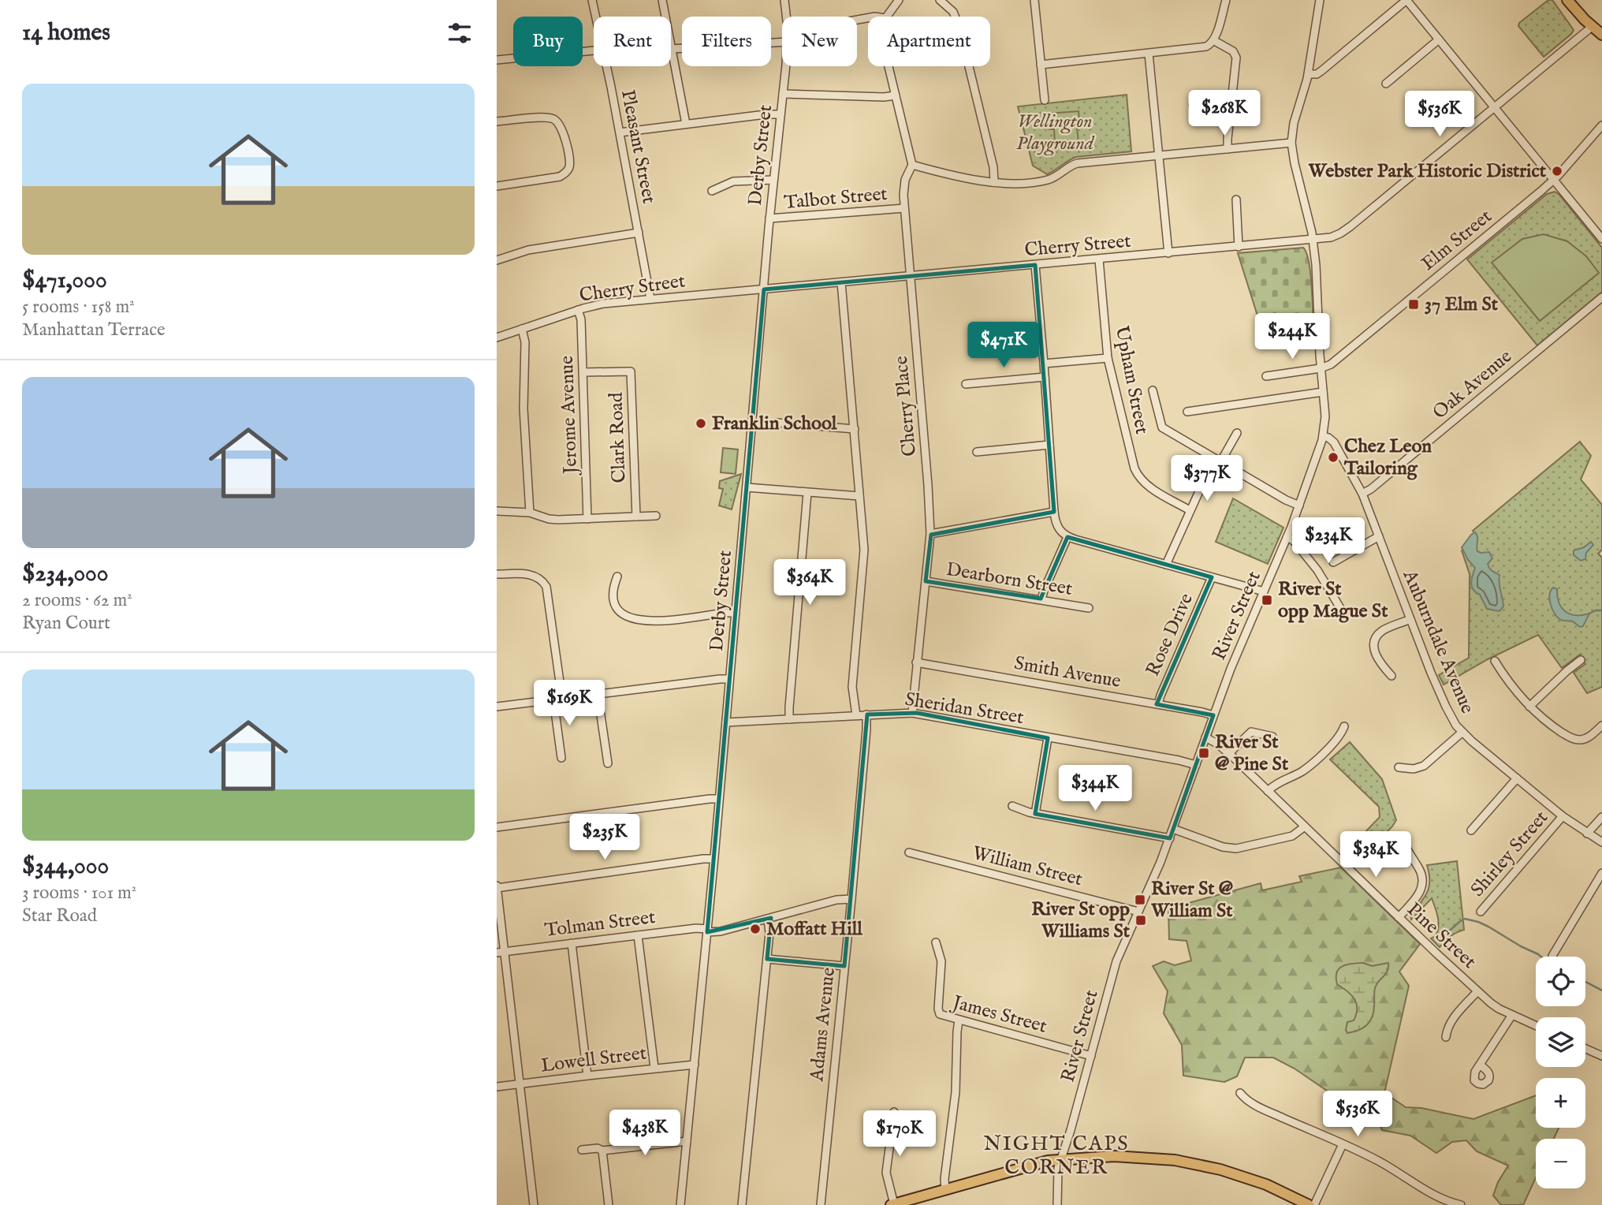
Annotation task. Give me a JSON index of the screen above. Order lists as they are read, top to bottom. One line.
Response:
{"streets":{"street":["Pleasant Street","Derby Street","Talbot Street","Elm Street","Cherry Street","Upham Street","Oak Avenue","Cherry Place","Jerome Avenue","Clark Road","Dearborn Street","River Street","Rose Drive","Auburndale Avenue","Smith Avenue","Sheridan Street","Shirley Street","William Street","Tolman Street","Pine Street","James Street","Adams Avenue","Lowell Street"]},"crossings":[["Pleasant Street","Cherry Street"],["Derby Street","Talbot Street"],["Derby Street","Cherry Street"],["Derby Street","Sheridan Street"],["Derby Street","Tolman Street"],["Derby Street","Lowell Street"],["Talbot Street","Cherry Place"],["Elm Street","River Street"],["Cherry Street","Upham Street"],["Cherry Street","Cherry Place"],["Cherry Street","Jerome Avenue"],["Cherry Street","River Street"],["Oak Avenue","Auburndale Avenue"],["Cherry Place","Dearborn Street"],["Cherry Place","Smith Avenue"],["Cherry Place","Sheridan Street"],["Jerome Avenue","Clark Road"],["River Street","Auburndale Avenue"],["River Street","Smith Avenue"],["River Street","Sheridan Street"],["River Street","William Street"],["River Street","Pine Street"],["River Street","James Street"],["Rose Drive","Smith Avenue"],["Auburndale Avenue","Shirley Street"],["Sheridan Street","Adams Avenue"],["Tolman Street","Adams Avenue"]],"districts":["NIGHT CAPS CORNER"],"parks":["Wellington Playground"],"places":{"other":["Webster Park Historic District","Franklin School","Chez Leon Tailoring","Moffatt Hill"],"transit":["37 Elm St","River St opp Mague St","River St @ Pine St","River St @ William St","River St opp Williams St"]},"page":{"heading":"14 homes","chip":["Buy","Rent","Filters","New","Apartment"],"list":[{"name":"$471,000","note":"5 rooms · 158 m² · Manhattan Terrace"},{"name":"$234,000","note":"2 rooms · 62 m² · Ryan Court"},{"name":"$344,000","note":"3 rooms · 101 m² · Star Road"}],"price":["$268K","$536K","$244K","$471K","$377K","$234K","$364K","$169K","$344K","$235K","$384K","$536K","$438K","$170K"],"map_buttons":["+","−"]}}
